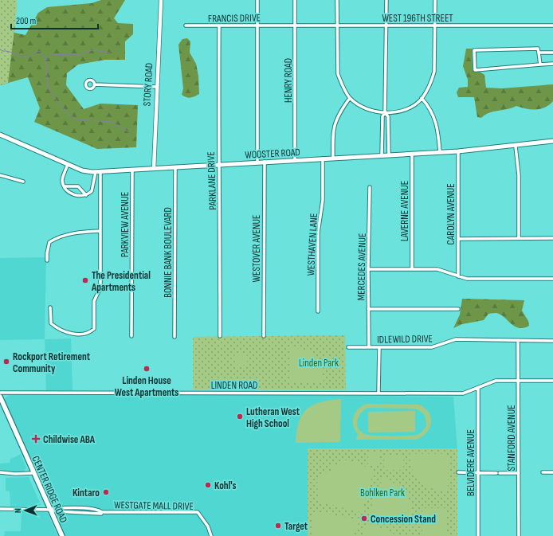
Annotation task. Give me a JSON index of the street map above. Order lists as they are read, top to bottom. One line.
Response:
{"streets":{"main road":["WOOSTER ROAD","CENTER RIDGE ROAD"],"street":["FRANCIS DRIVE","WEST 196TH STREET","HENRY ROAD","STORY ROAD","PARKLANE DRIVE","LAVERNE AVENUE","CAROLYN AVENUE","PARKVIEW AVENUE","WESTHAVEN LANE","WESTOVER AVENUE","BONNIE BANK BOULEVARD","MERCEDES AVENUE","IDLEWILD DRIVE","LINDEN ROAD","STANFORD AVENUE","BELVIDERE AVENUE","WESTGATE MALL DRIVE"]},"crossings":[["FRANCIS DRIVE","WEST 196TH STREET"],["FRANCIS DRIVE","PARKLANE DRIVE"],["WEST 196TH STREET","HENRY ROAD"],["HENRY ROAD","WOOSTER ROAD"],["STORY ROAD","WOOSTER ROAD"],["WOOSTER ROAD","PARKLANE DRIVE"],["WOOSTER ROAD","LAVERNE AVENUE"],["WOOSTER ROAD","CAROLYN AVENUE"],["WOOSTER ROAD","PARKVIEW AVENUE"],["WOOSTER ROAD","WESTHAVEN LANE"],["WOOSTER ROAD","WESTOVER AVENUE"],["WOOSTER ROAD","BONNIE BANK BOULEVARD"],["MERCEDES AVENUE","IDLEWILD DRIVE"],["IDLEWILD DRIVE","STANFORD AVENUE"],["LINDEN ROAD","STANFORD AVENUE"],["LINDEN ROAD","BELVIDERE AVENUE"],["CENTER RIDGE ROAD","WESTGATE MALL DRIVE"]],"parks":["Linden Park","Bohlken Park"],"places":{"other":["The Presidential Apartments","Rockport Retirement Community","Linden House West Apartments","Lutheran West High School","Kohl's","Kintaro","Concession Stand","Target"],"health":["Childwise ABA"]},"scale_bar":"200 m","north":"left"}
